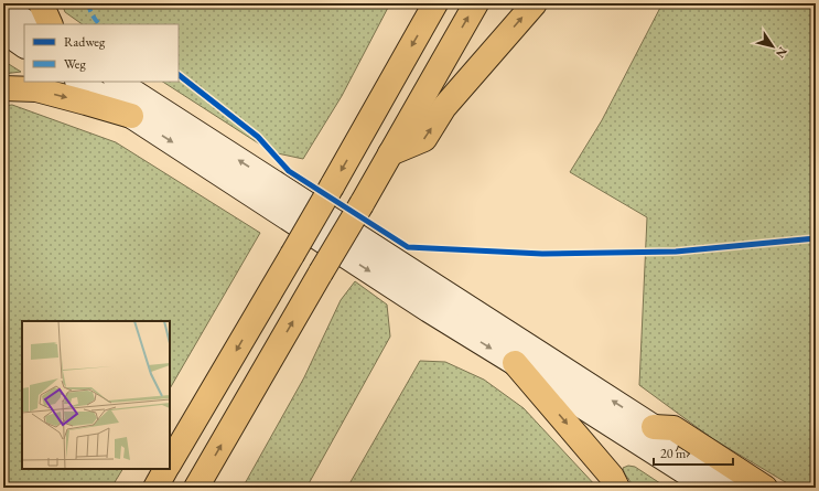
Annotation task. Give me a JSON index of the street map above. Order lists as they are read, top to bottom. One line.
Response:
{"legend":["Radweg","Weg"],"scale_bar":"20 m","north":"bottom right"}
